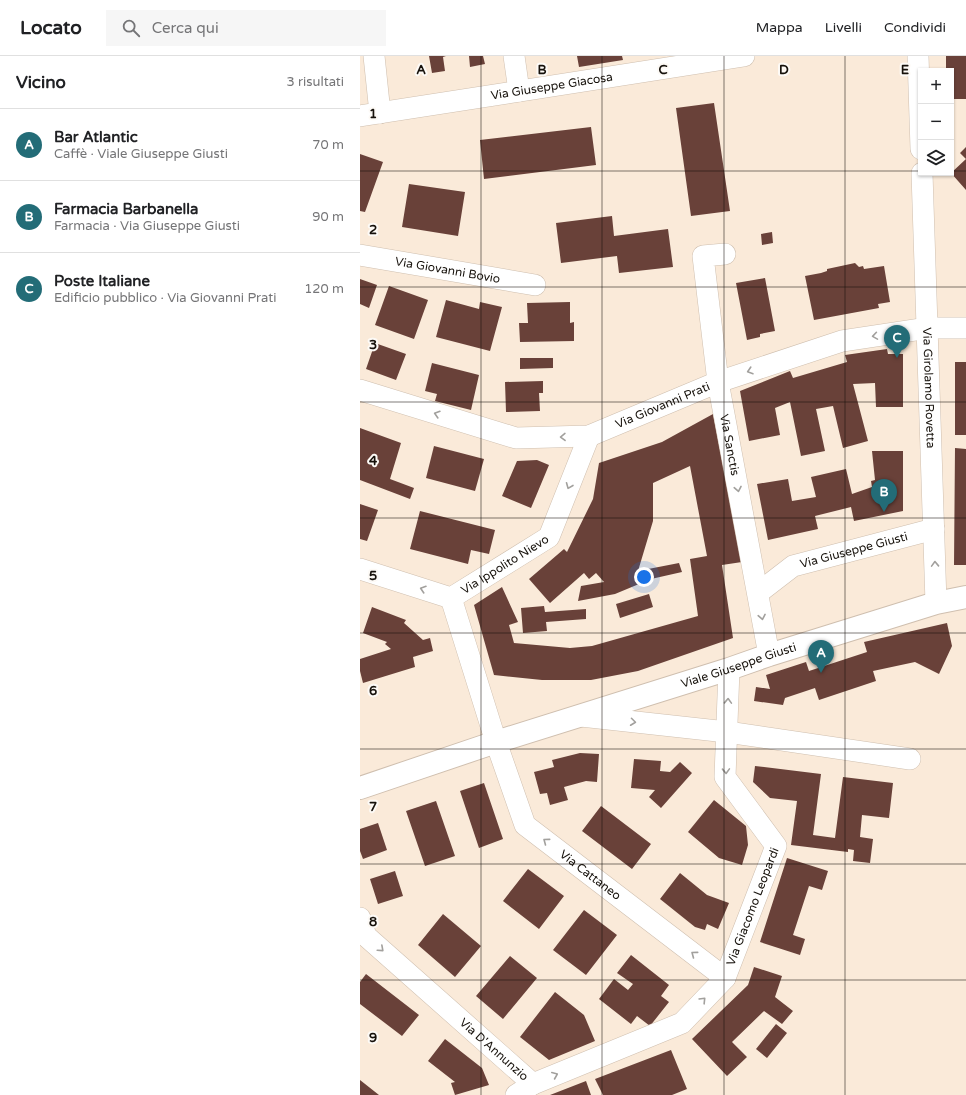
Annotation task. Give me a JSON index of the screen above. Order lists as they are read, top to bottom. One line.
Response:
{"streets":{"street":["Via Giuseppe Giacosa","Via Giovanni Bovio","Via Girolamo Rovetta","Via Giovanni Prati","Via Sanctis","Via Giuseppe Giusti","Via Ippolito Nievo","Viale Giuseppe Giusti","Via Cattaneo","Via Giacomo Leopardi","Via D'Annunzio"]},"crossings":[["Via Girolamo Rovetta","Via Giovanni Prati"],["Via Girolamo Rovetta","Via Giuseppe Giusti"],["Via Girolamo Rovetta","Viale Giuseppe Giusti"],["Via Giovanni Prati","Via Sanctis"],["Via Giovanni Prati","Via Ippolito Nievo"],["Via Sanctis","Via Giuseppe Giusti"],["Via Sanctis","Viale Giuseppe Giusti"],["Via Ippolito Nievo","Via Cattaneo"],["Viale Giuseppe Giusti","Via Cattaneo"],["Viale Giuseppe Giusti","Via Giacomo Leopardi"],["Via Cattaneo","Via Giacomo Leopardi"],["Via Giacomo Leopardi","Via D'Annunzio"]],"one_way":["Via Giovanni Prati","Via Sanctis","Via Ippolito Nievo","Via Cattaneo","Via D'Annunzio"],"page":{"header":"Locato","search":"Cerca qui","nav":["Mappa","Livelli","Condividi"],"heading":["Vicino","3 risultati"],"map_buttons":["+","−"],"list":[{"mark":"A","name":"Bar Atlantic","note":"Caffè · Viale Giuseppe Giusti","value":"70 m"},{"mark":"B","name":"Farmacia Barbanella","note":"Farmacia · Via Giuseppe Giusti","value":"90 m"},{"mark":"C","name":"Poste Italiane","note":"Edificio pubblico · Via Giovanni Prati","value":"120 m"}],"pins":["C","B","A"]},"grid":{"columns":["A","B","C","D","E"],"rows":["1","2","3","4","5","6","7","8","9"]}}
